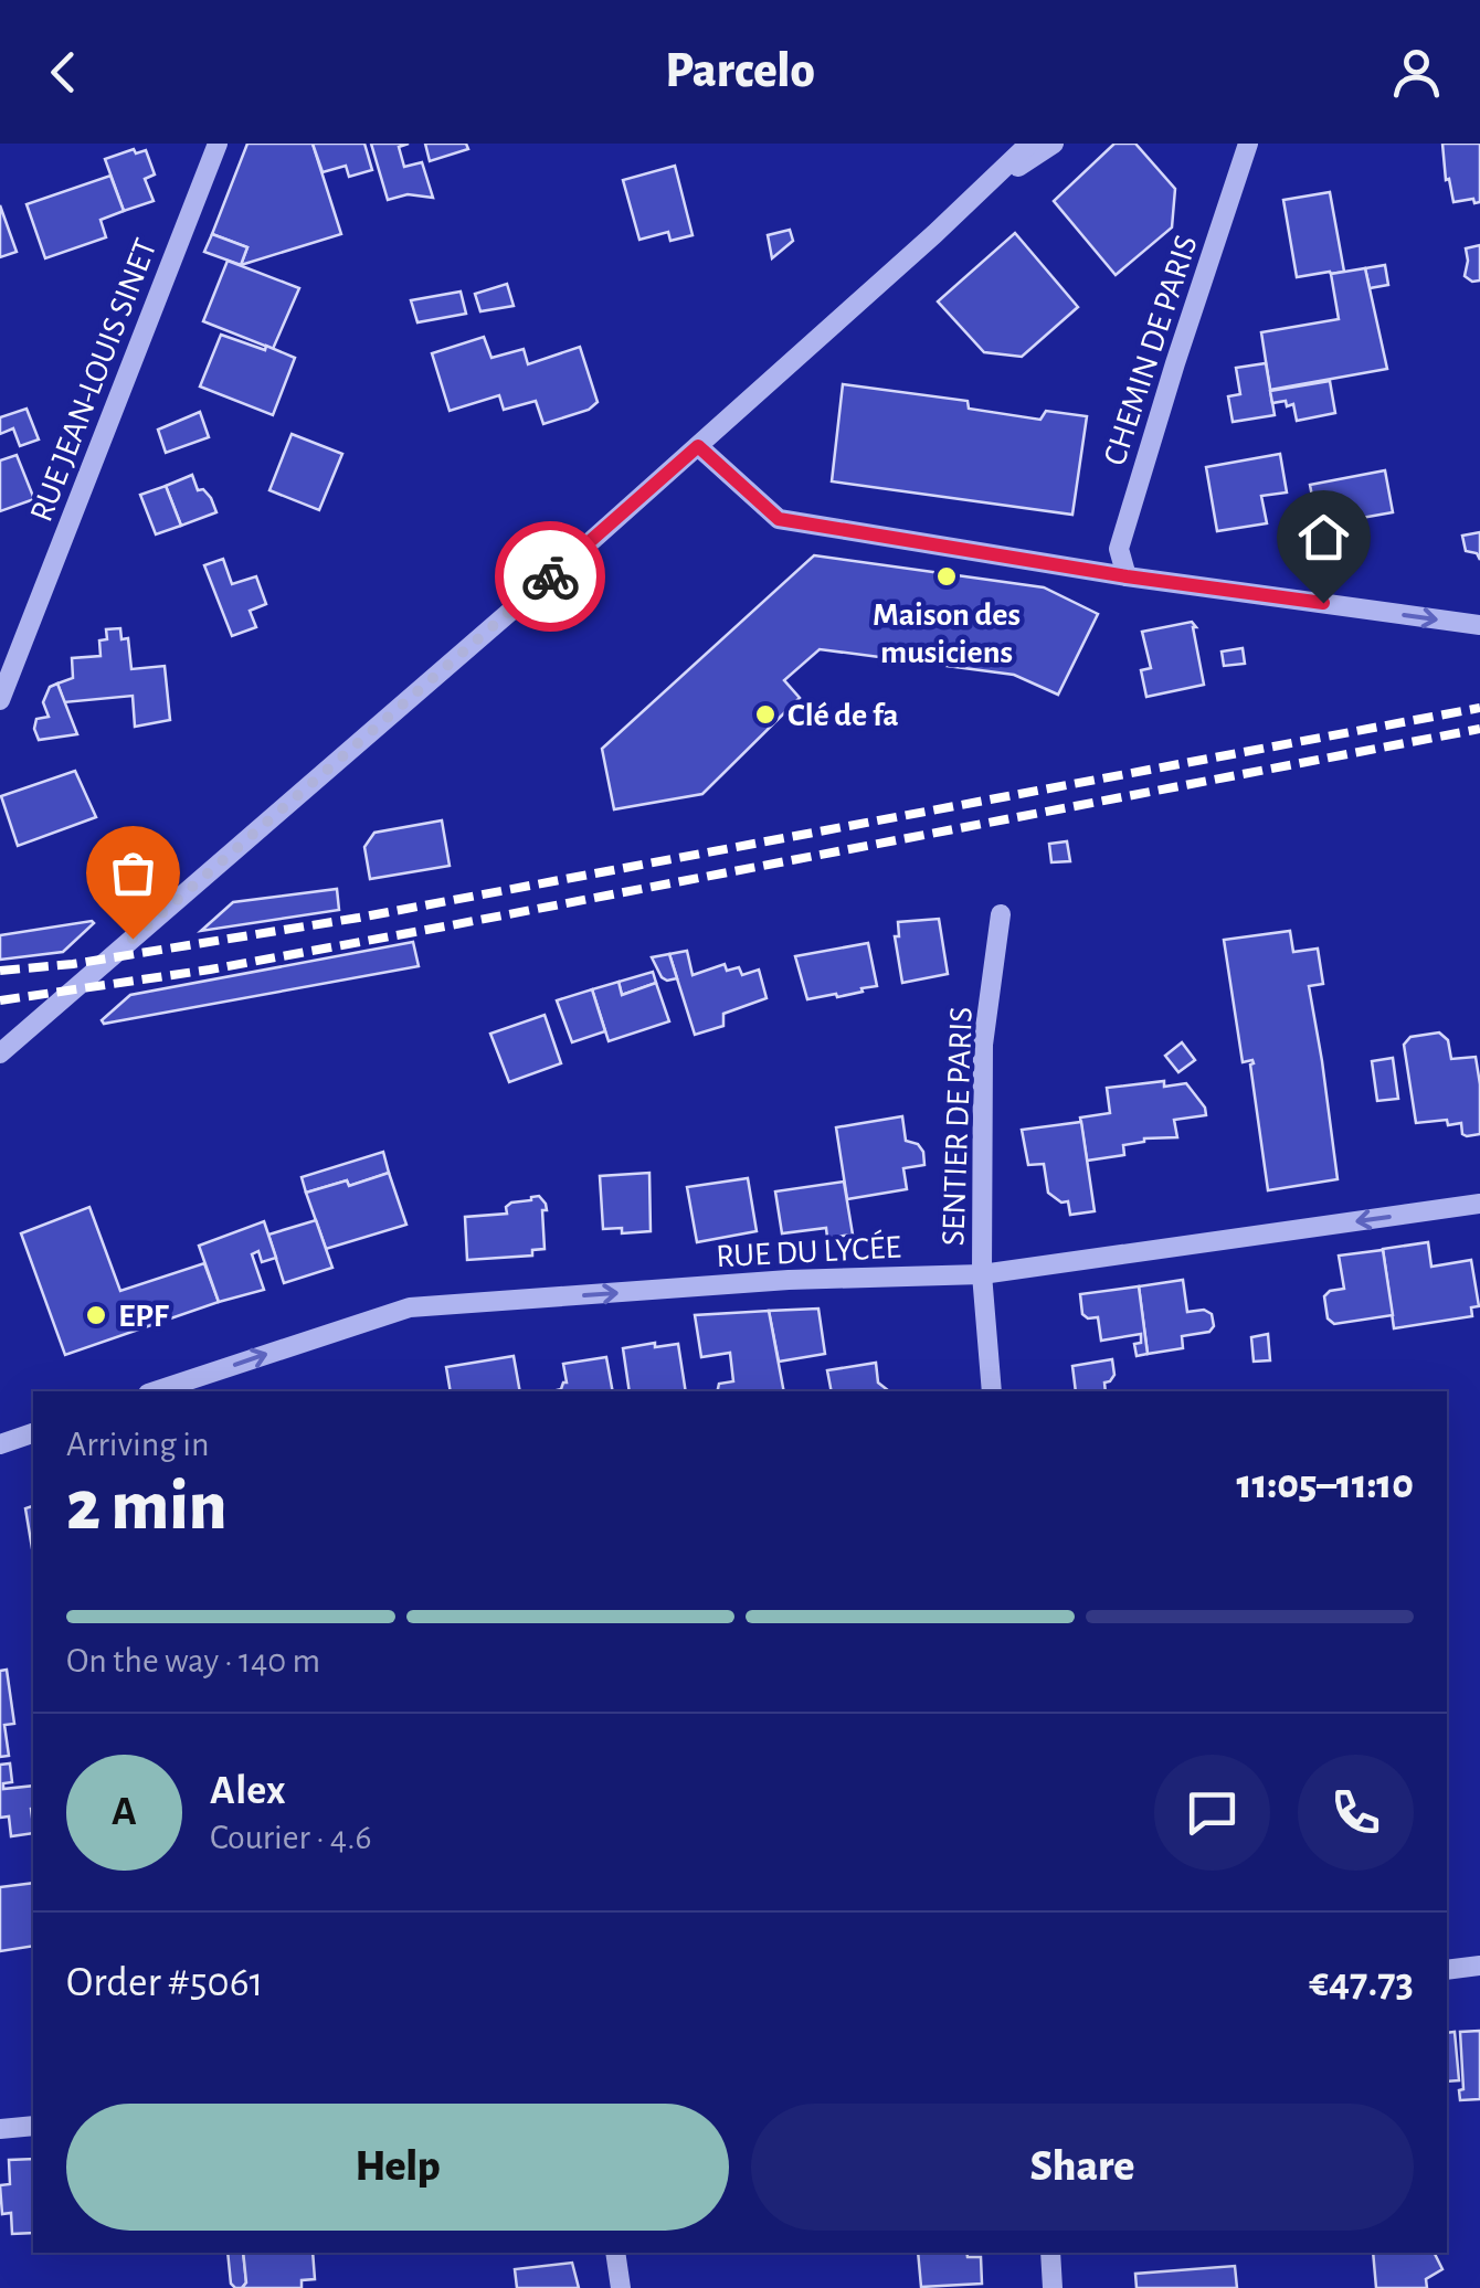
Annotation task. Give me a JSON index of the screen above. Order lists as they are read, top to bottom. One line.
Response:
{"streets":{"street":["CHEMIN DE PARIS","RUE JEAN-LOUIS SINET","SENTIER DE PARIS","RUE DU LYCÉE"]},"crossings":[["SENTIER DE PARIS","RUE DU LYCÉE"]],"places":["Maison des musiciens","Clé de fa","EPF"],"page":{"header":"Parcelo","heading":["2 min","Arriving in","11:05–11:10"],"panel":["Alex","Courier · 4.6","Order #5061","€47.73"],"bar":"On the way · 140 m","round":"A","buttons":["Help","Share"]}}
